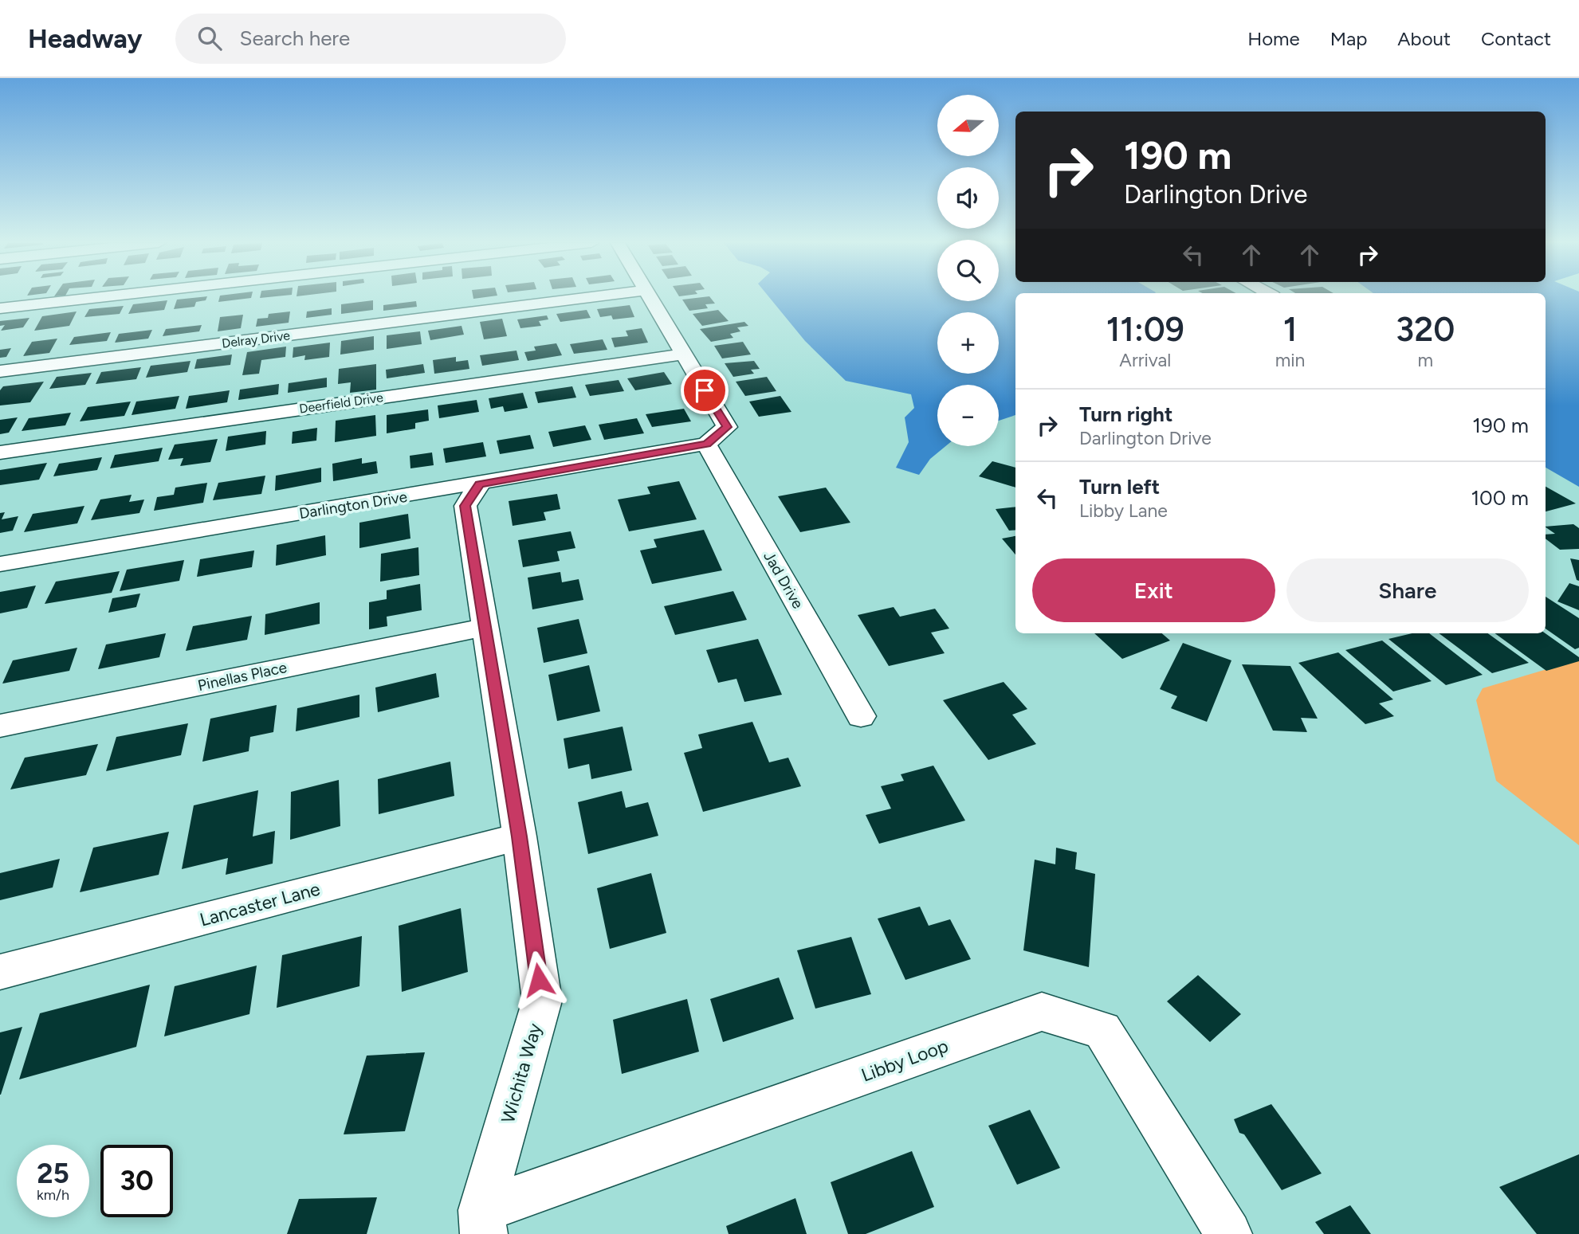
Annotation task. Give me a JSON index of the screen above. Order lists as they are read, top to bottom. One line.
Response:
{"streets":{"street":["Delray Drive","Deerfield Drive","Darlington Drive","Jad Drive","Pinellas Place","Lancaster Lane","Libby Loop","Wichita Way"]},"crossings":[["Darlington Drive","Jad Drive"],["Darlington Drive","Wichita Way"],["Pinellas Place","Wichita Way"],["Lancaster Lane","Wichita Way"],["Libby Loop","Wichita Way"]],"north":"left","page":{"header":"Headway","search":"Search here","nav":["Home","Map","About","Contact"],"map_buttons":["+","−"],"turn":["190 m","Darlington Drive"],"eta":["11:09","Arrival","1","min","320","m"],"list":[{"name":"Turn right","note":"Darlington Drive","value":"190 m"},{"name":"Turn left","note":"Libby Lane","value":"100 m"}],"buttons":["Exit","Share"],"speed":"25 km/h","limit":"30"}}
